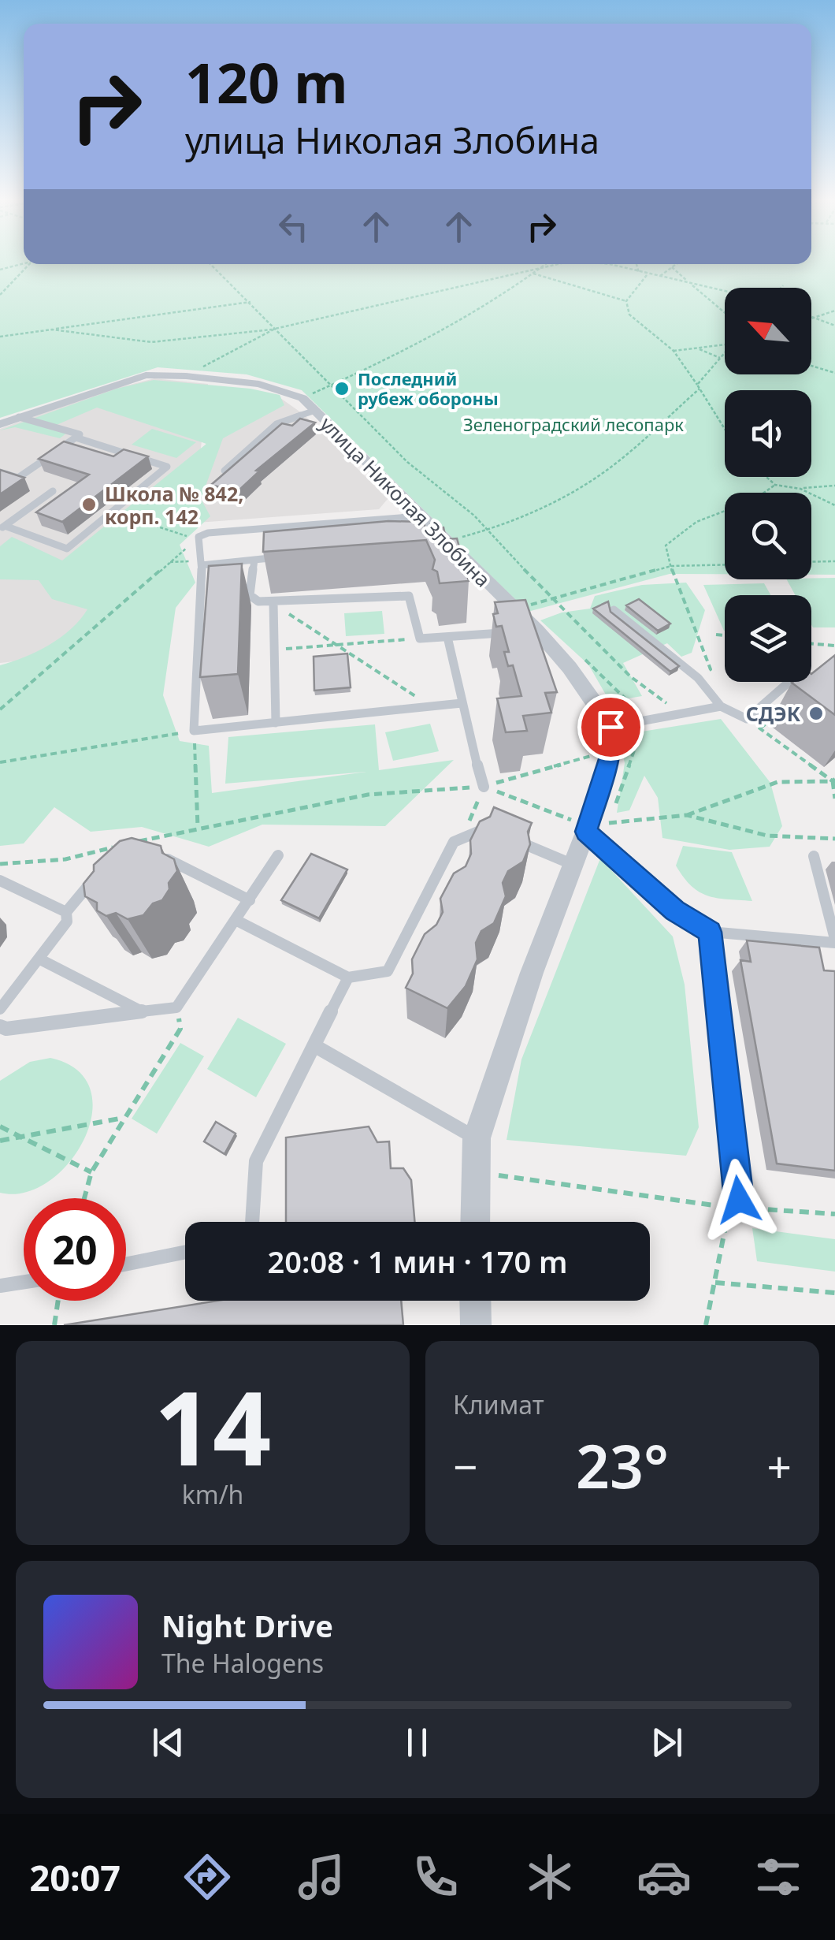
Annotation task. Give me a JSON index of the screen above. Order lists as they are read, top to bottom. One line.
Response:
{"streets":{"street":["улица Николая Злобина"]},"parks":["Зеленоградский лесопарк"],"places":["Последний рубеж обороны","Школа № 842, корп. 142","СДЭК"],"north":"top left","page":{"turn":["120 m","улица Николая Злобина"],"limit":"20","trip":"20:08 · 1 мин · 170 m","tile":[["14","km/h"],"Климат"],"heat":["−","23°","+"],"song":["Night Drive","The Halogens"],"tabs":"20:07"}}
